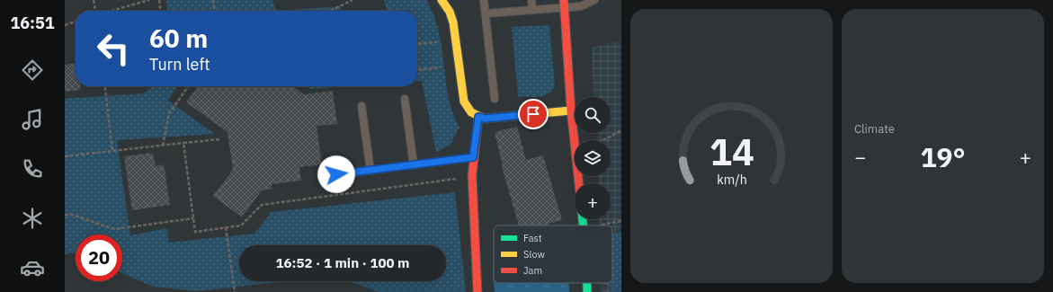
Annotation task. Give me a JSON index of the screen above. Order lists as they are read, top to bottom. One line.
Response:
{"legend":["Fast","Slow","Jam"],"page":{"tabs":"16:51","tile":"Climate","turn":["60 m","Turn left"],"map_buttons":"+","heat":["−","19°","+"],"limit":"20","trip":"16:52 · 1 min · 100 m","gauge":["14","km/h"]}}
